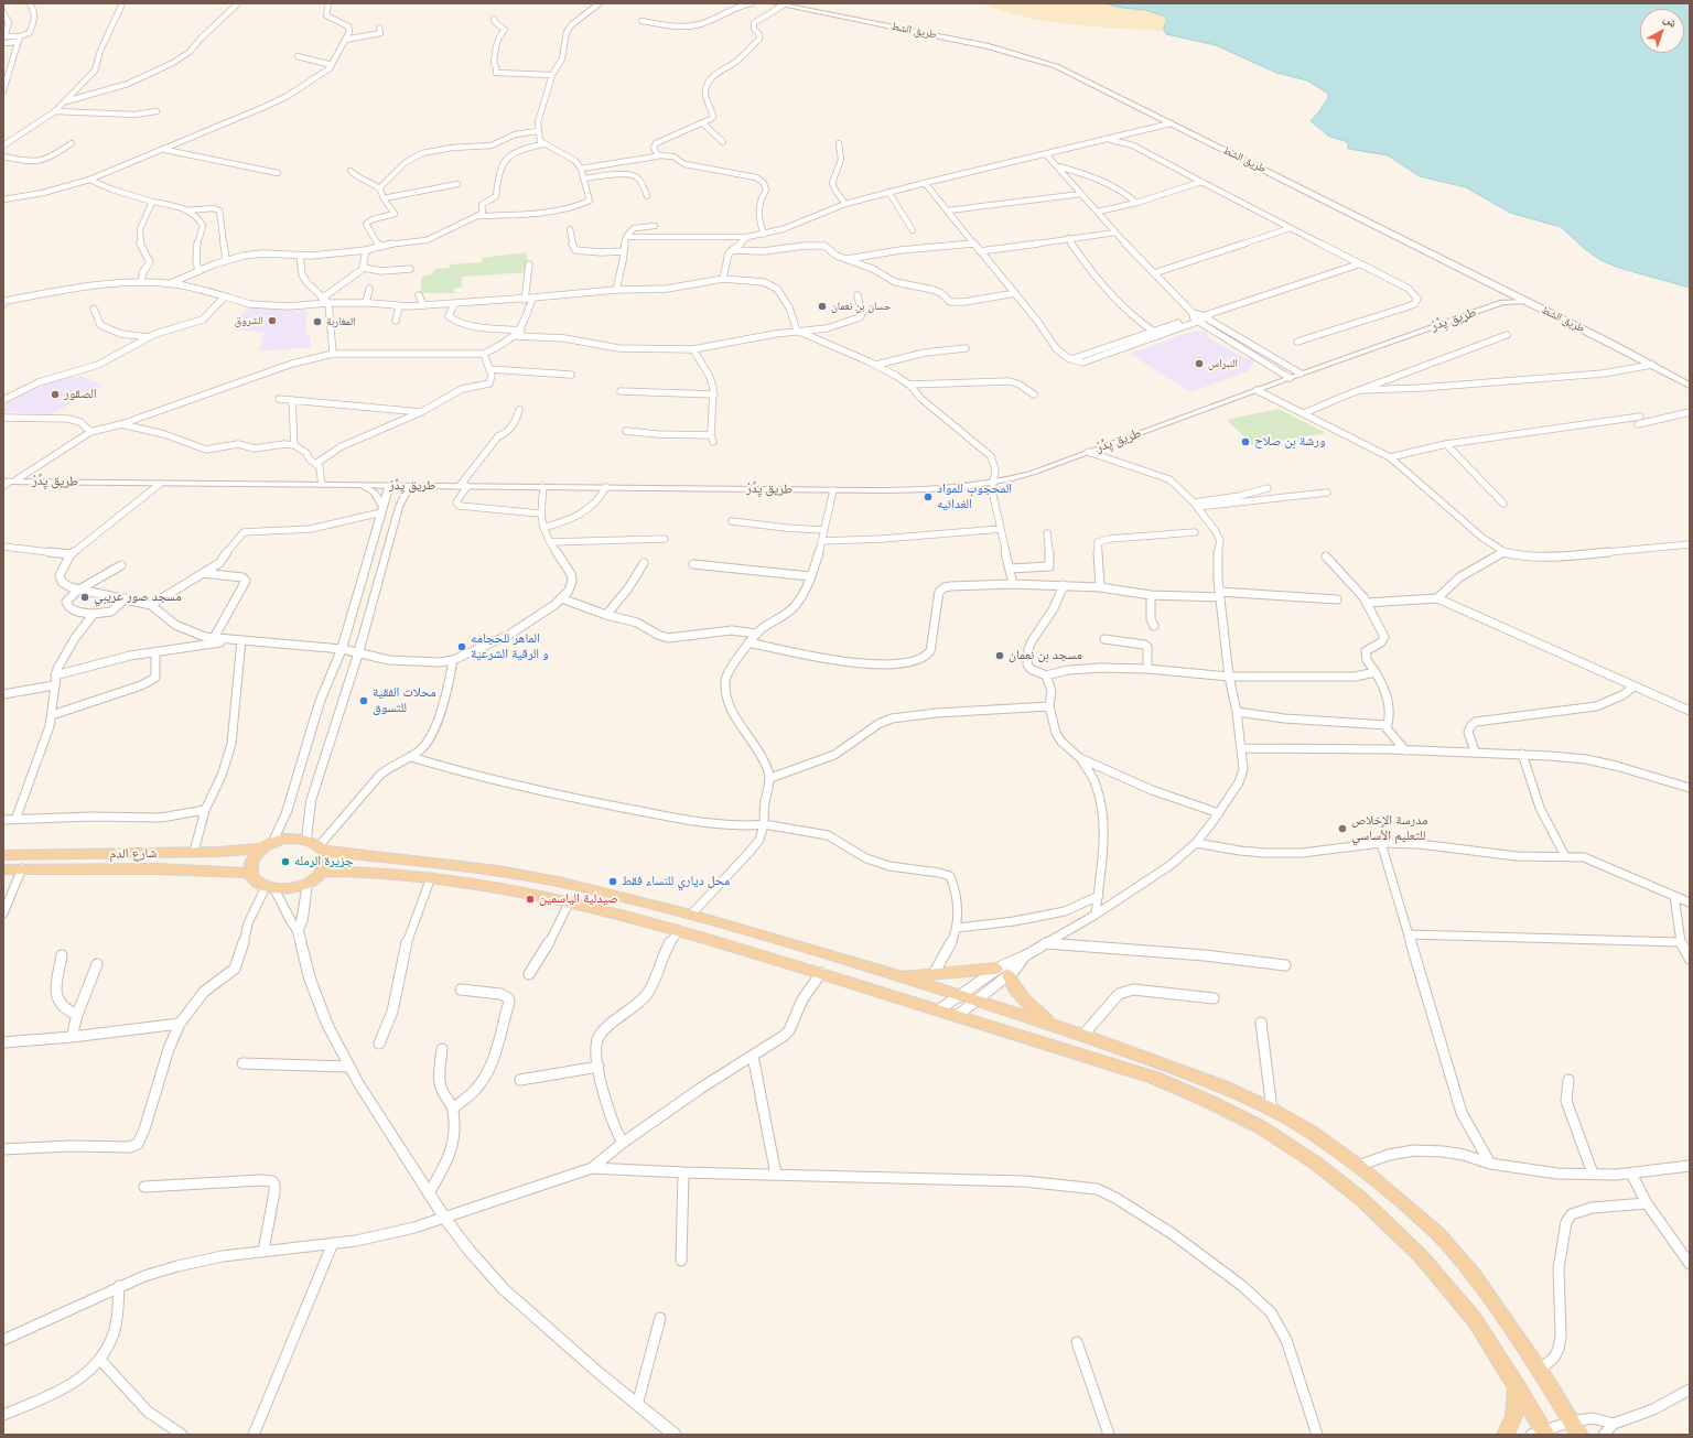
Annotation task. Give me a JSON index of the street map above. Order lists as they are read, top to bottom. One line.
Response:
{"streets":{"main road":["طريق الشط","شارع الدَم"],"street":["طريق يِدِّرْ"]},"crossings":[["طريق الشط","طريق يِدِّرْ"]],"places":["حسان بن نعمان","الشروق","المغاربة","النبراس","الصقور","ورشة بن صلاح","المحجوب للمواد الغدائيه","مسجد صور عريبي","الماهر للحجامه و الرقية الشرعية","مسجد بن نعمان","محلات الفقية للتسوق","مدرسة الإخلاص للتعليم الأساسي","جزيرة الرمله","محل دياري للنساء فقط","صيدلية الياسمين"],"north":"top right"}
